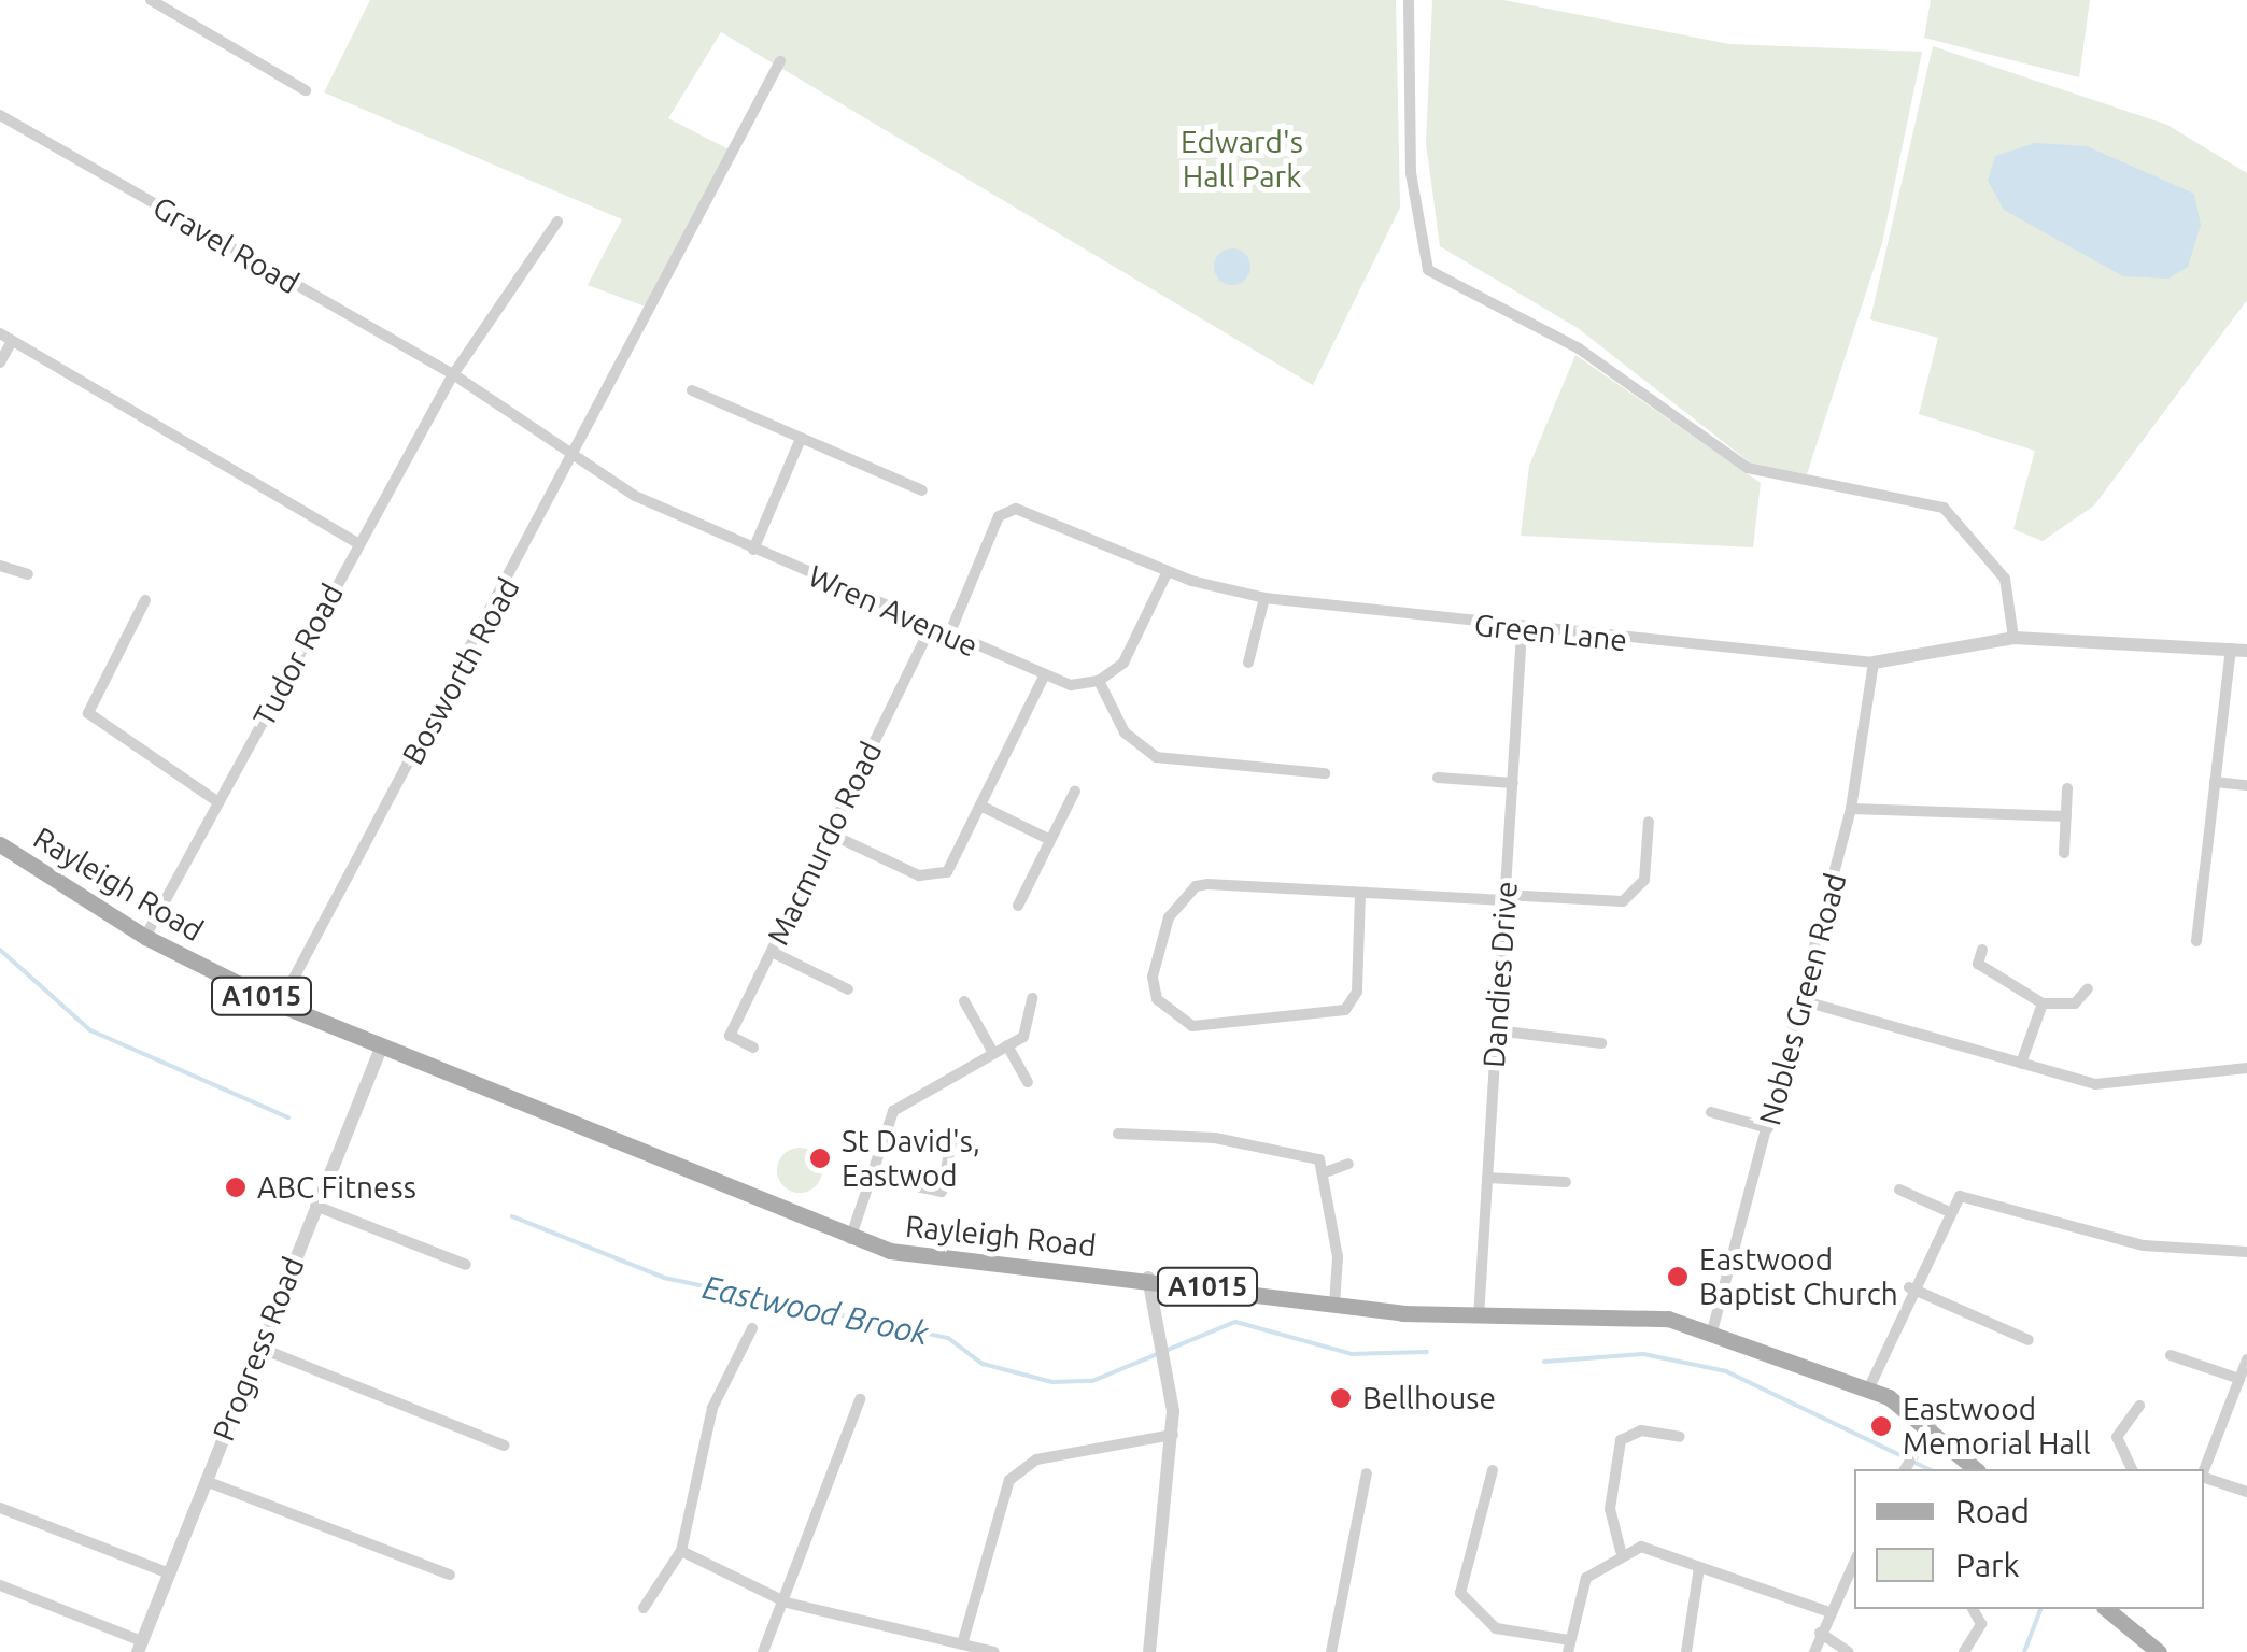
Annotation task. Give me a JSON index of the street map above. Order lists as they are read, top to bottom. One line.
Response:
{"streets":{"main road":["Rayleigh Road","A1015"],"street":["Gravel Road","Wren Avenue","Green Lane","Tudor Road","Bosworth Road","Macmurdo Road","Dandies Drive","Nobles Green Road","Progress Road"]},"crossings":[["Gravel Road","Wren Avenue"],["Gravel Road","Tudor Road"],["Gravel Road","Bosworth Road"],["Wren Avenue","Green Lane"],["Wren Avenue","Bosworth Road"],["Wren Avenue","Macmurdo Road"],["Green Lane","Dandies Drive"],["Green Lane","Nobles Green Road"],["Tudor Road","Rayleigh Road"],["Bosworth Road","Rayleigh Road"],["Rayleigh Road","Dandies Drive"],["Rayleigh Road","Nobles Green Road"],["Rayleigh Road","Progress Road"]],"water":["Eastwood Brook"],"parks":["Edward's Hall Park"],"places":["St David's, Eastwod","ABC Fitness","Eastwood Baptist Church","Bellhouse","Eastwood Memorial Hall"],"legend":["Road","Park"]}
